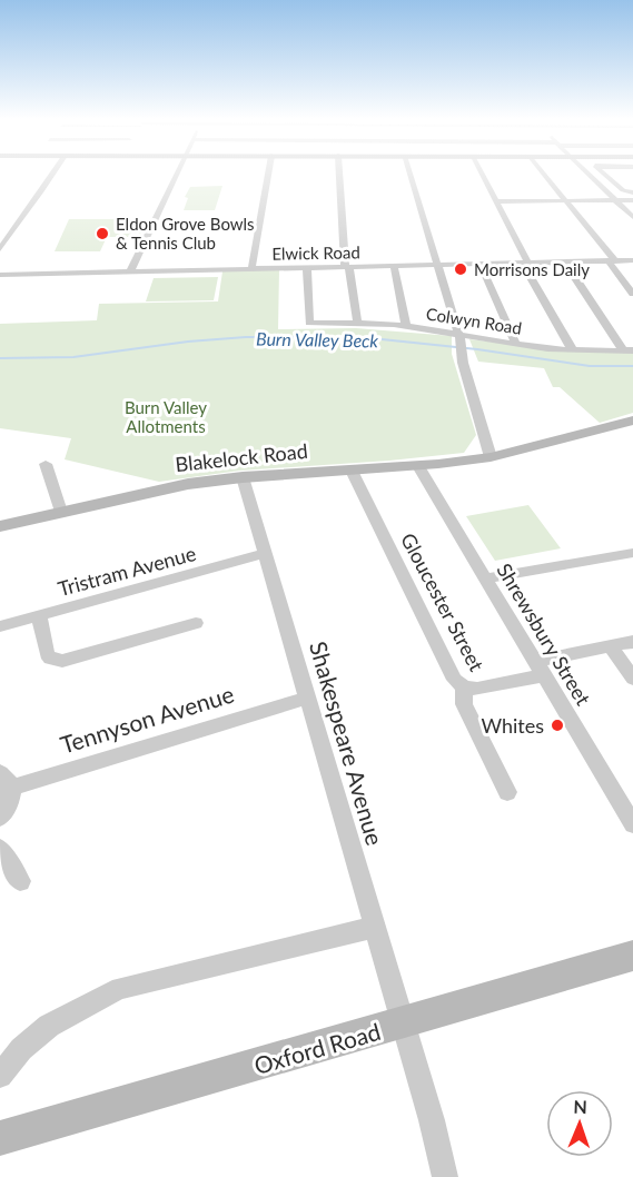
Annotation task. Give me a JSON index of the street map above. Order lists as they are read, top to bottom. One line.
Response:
{"streets":{"street":["Elwick Road","Colwyn Road","Blakelock Road","Tristram Avenue","Gloucester Street","Shrewsbury Street","Tennyson Avenue","Shakespeare Avenue","Oxford Road"]},"crossings":[["Elwick Road","Colwyn Road"],["Blakelock Road","Gloucester Street"],["Blakelock Road","Shrewsbury Street"],["Blakelock Road","Shakespeare Avenue"],["Tristram Avenue","Shakespeare Avenue"],["Tennyson Avenue","Shakespeare Avenue"],["Shakespeare Avenue","Oxford Road"]],"water":["Burn Valley Beck"],"parks":["Burn Valley Allotments"],"places":["Eldon Grove Bowls & Tennis Club","Morrisons Daily","Whites"],"north":"top"}
